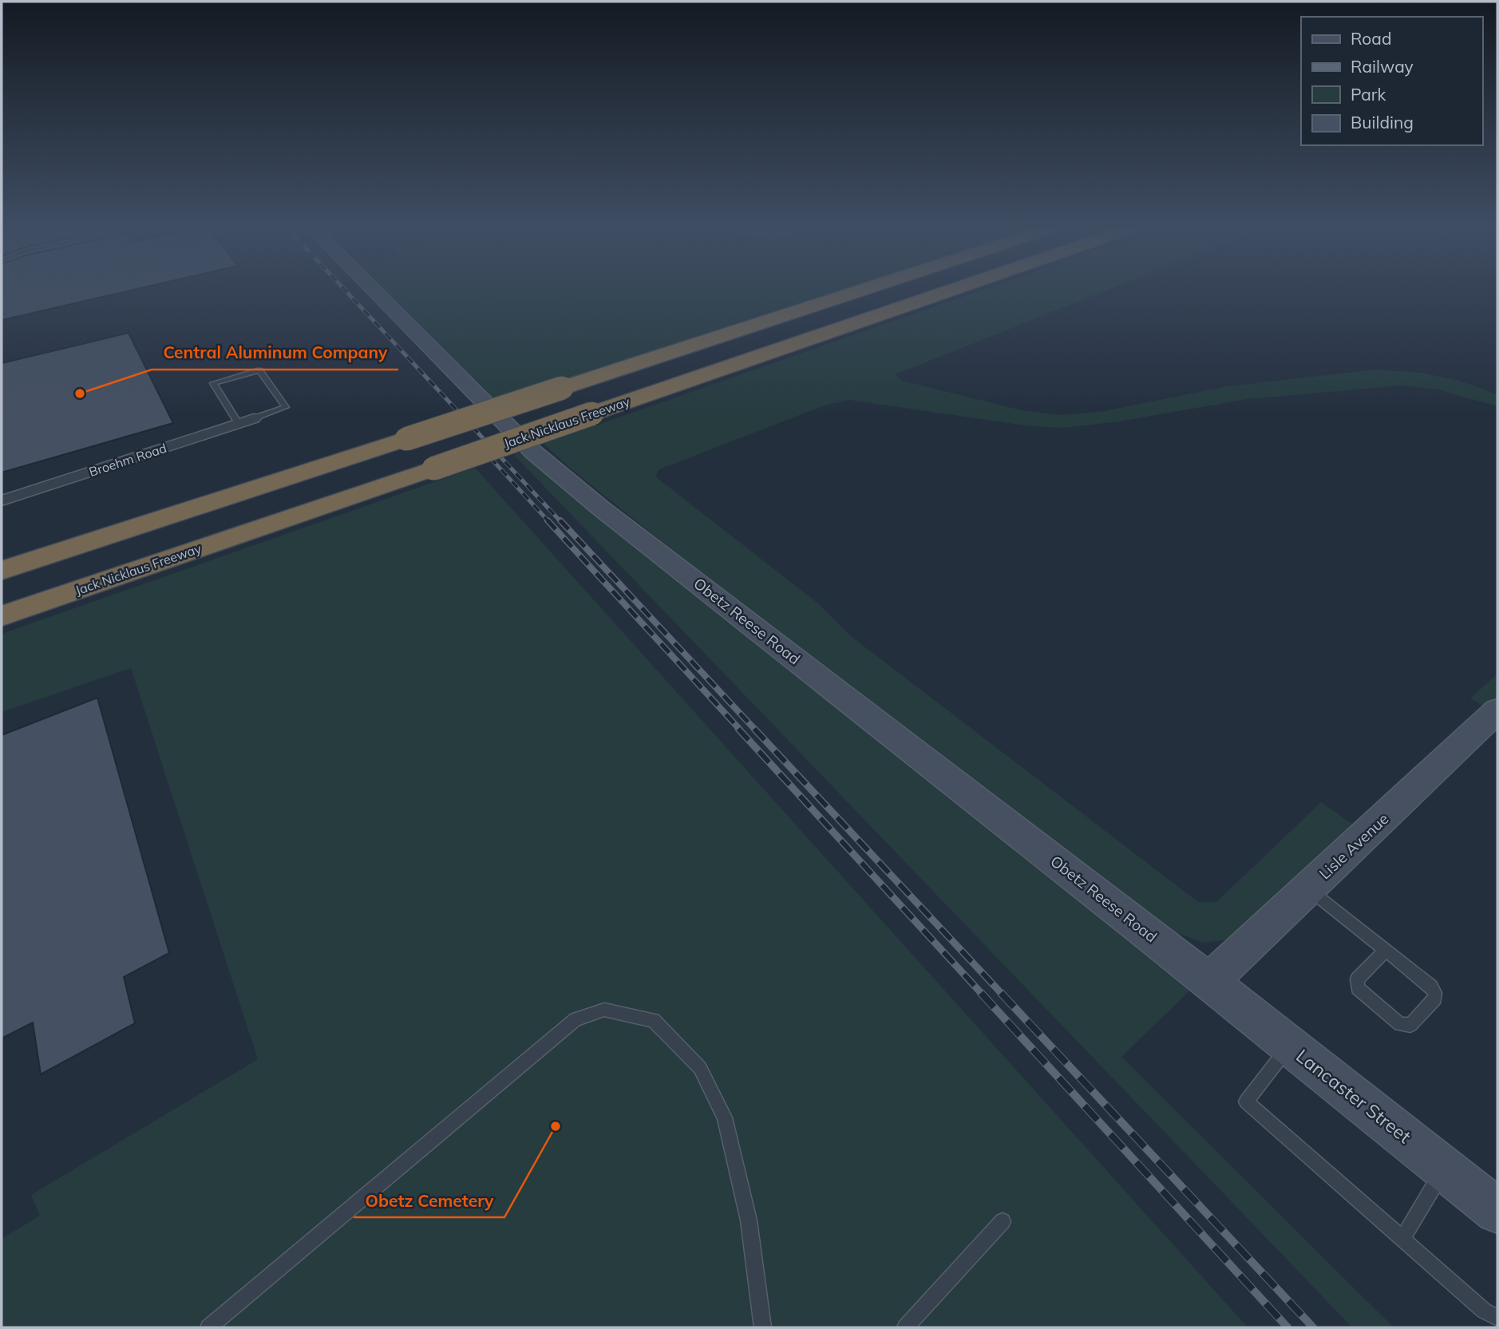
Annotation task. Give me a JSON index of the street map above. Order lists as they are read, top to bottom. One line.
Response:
{"streets":{"highway":["Jack Nicklaus Freeway"],"street":["Broehm Road","Obetz Reese Road","Lisle Avenue","Lancaster Street"]},"crossings":[["Obetz Reese Road","Lisle Avenue"],["Obetz Reese Road","Lancaster Street"],["Lisle Avenue","Lancaster Street"]],"places":["Central Aluminum Company","Obetz Cemetery"],"legend":["Road","Railway","Park","Building"]}
